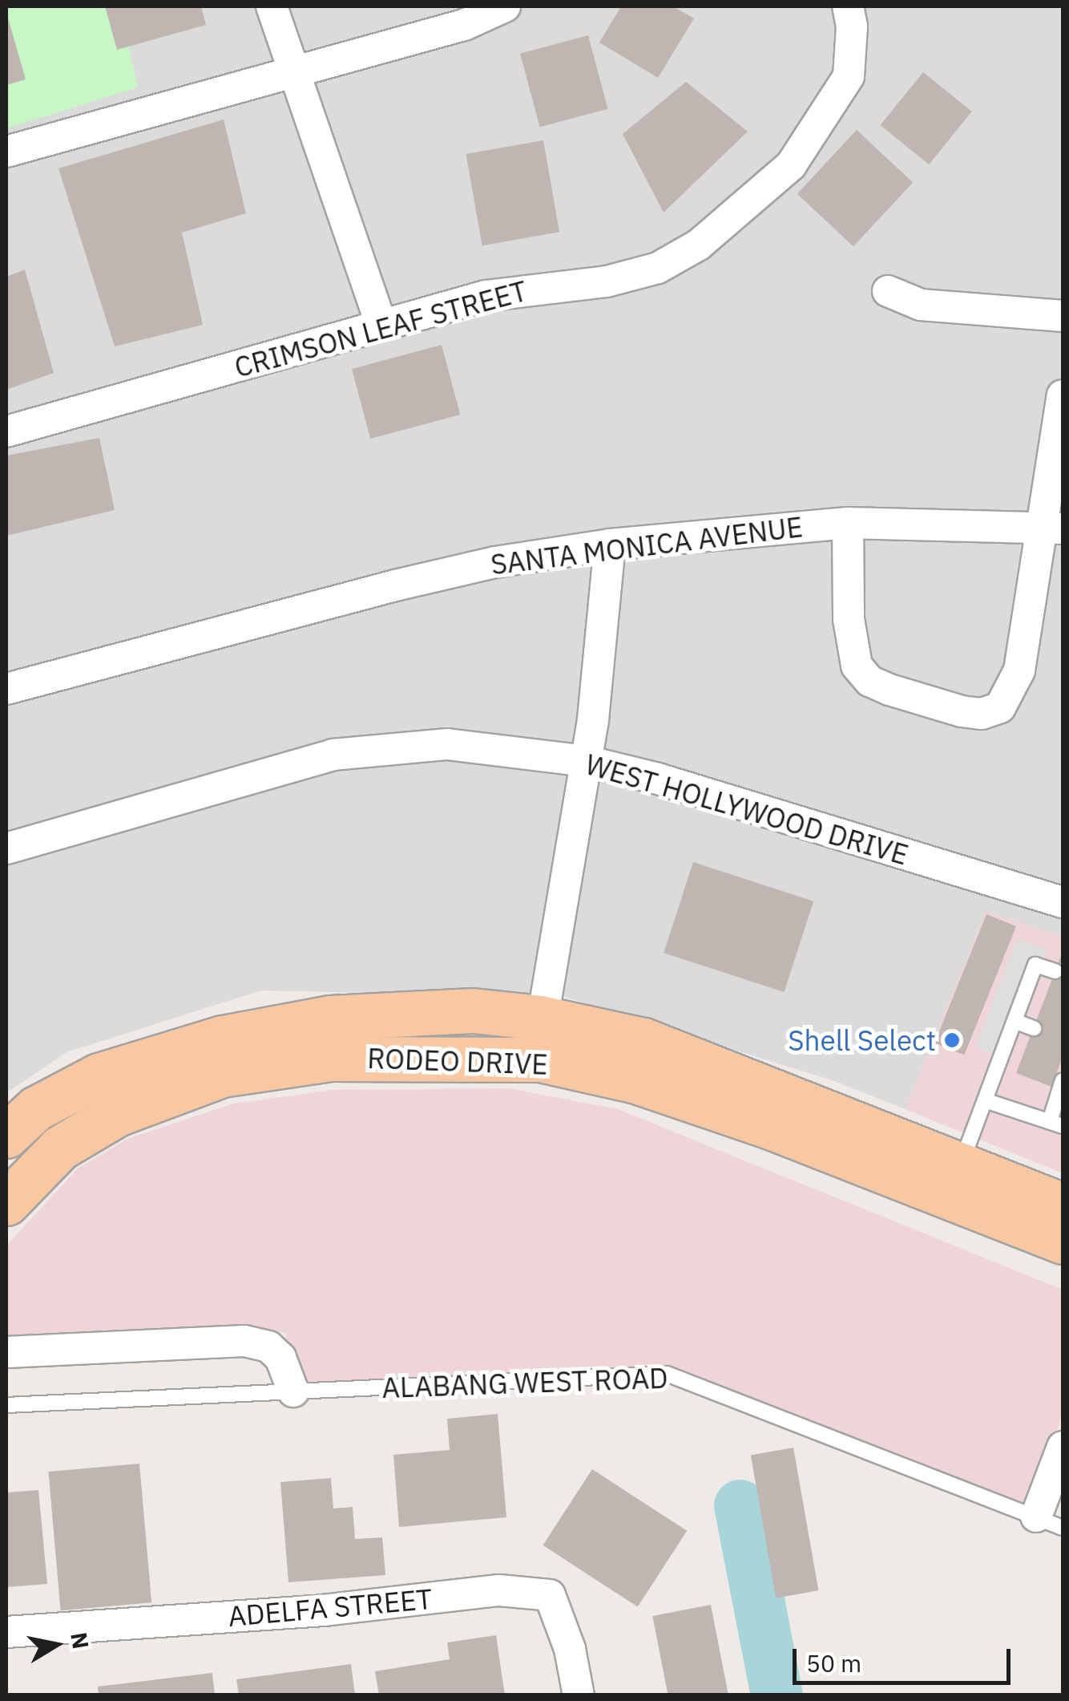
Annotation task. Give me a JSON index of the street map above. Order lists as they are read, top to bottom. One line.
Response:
{"streets":{"main road":["RODEO DRIVE"],"street":["CRIMSON LEAF STREET","SANTA MONICA AVENUE","WEST HOLLYWOOD DRIVE","ADELFA STREET"],"lane":["ALABANG WEST ROAD"]},"places":["Shell Select"],"scale_bar":"50 m","north":"right"}
